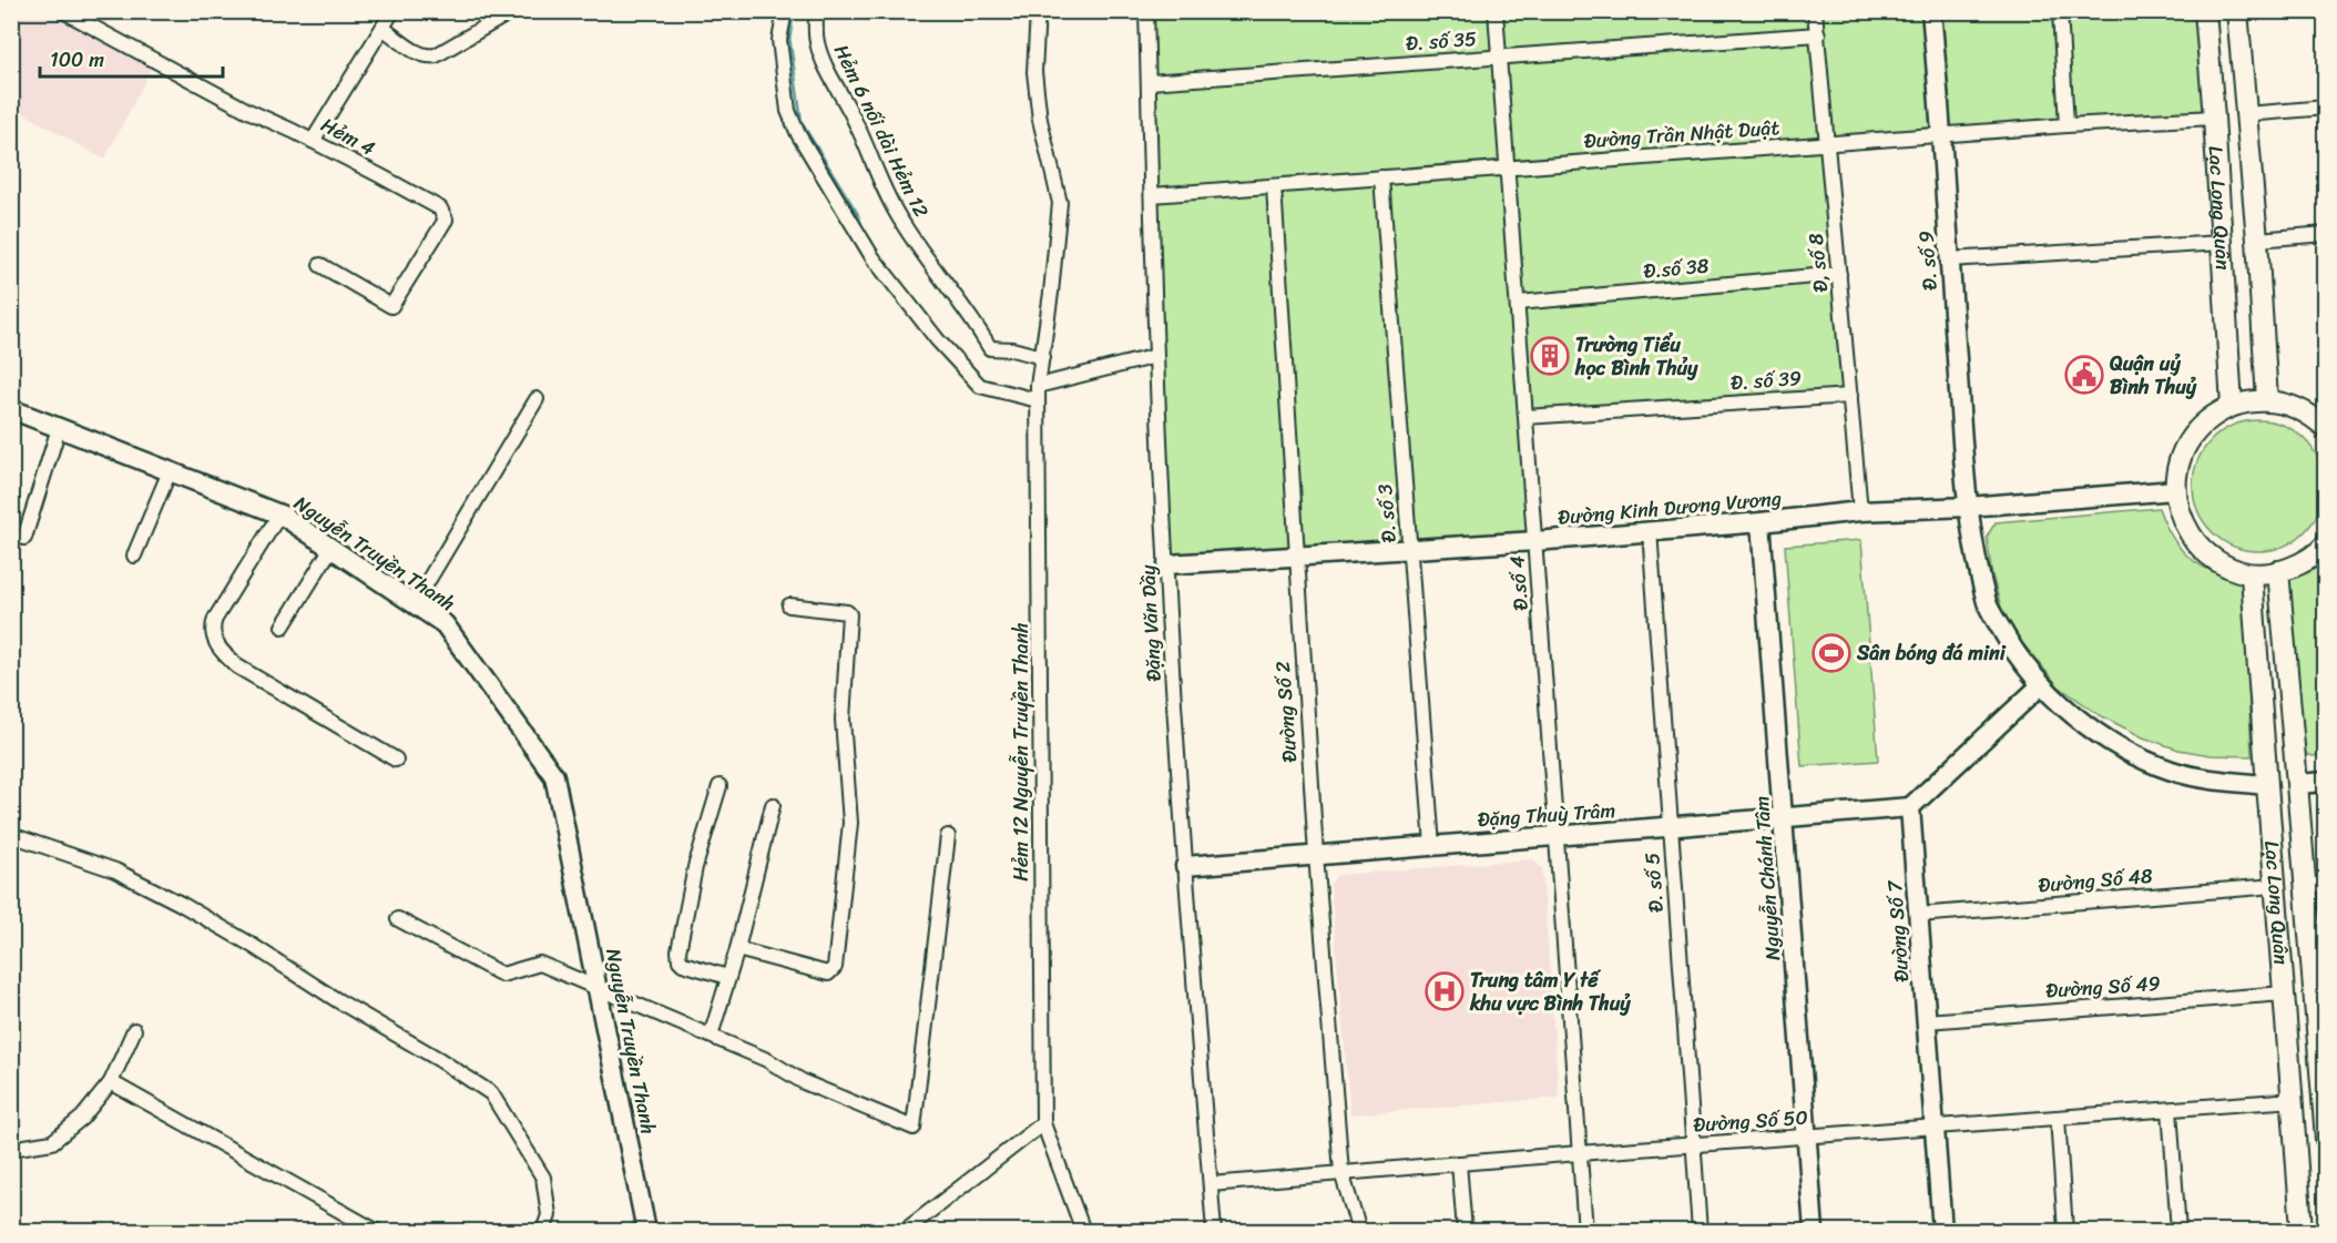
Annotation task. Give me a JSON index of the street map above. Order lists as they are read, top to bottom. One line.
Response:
{"streets":{"main road":["Lạc Long Quân"],"street":["Đ. số 35","Hẻm 6 nối dài Hẻm 12","Đường Trần Nhật Duật","Hẻm 4","Đ. số 9","Đ, số 8","Đ.số 38","Đ. số 39","Đường Kinh Dương Vương","Đ. số 3","Nguyễn Truyền Thanh","Đ.số 4","Đặng Văn Dầy","Đường Số 2","Hẻm 12 Nguyễn Truyền Thanh","Đặng Thuỳ Trâm","Nguyễn Chánh Tâm","Đường Số 48","Đ. số 5","Đường Số 7","Đường Số 49","Đường Số 50"]},"crossings":[["Đ. số 35","Đ, số 8"],["Đ. số 35","Đ.số 4"],["Đ. số 35","Đặng Văn Dầy"],["Hẻm 6 nối dài Hẻm 12","Hẻm 12 Nguyễn Truyền Thanh"],["Đường Trần Nhật Duật","Lạc Long Quân"],["Đường Trần Nhật Duật","Đ. số 9"],["Đường Trần Nhật Duật","Đ, số 8"],["Đường Trần Nhật Duật","Đ. số 3"],["Đường Trần Nhật Duật","Đ.số 4"],["Đường Trần Nhật Duật","Đặng Văn Dầy"],["Đường Trần Nhật Duật","Đường Số 2"],["Lạc Long Quân","Đ. số 9"],["Lạc Long Quân","Đường Số 48"],["Lạc Long Quân","Đường Số 49"],["Lạc Long Quân","Đường Số 50"],["Đ. số 9","Đường Kinh Dương Vương"],["Đ, số 8","Đ.số 38"],["Đ, số 8","Đ. số 39"],["Đ, số 8","Đường Kinh Dương Vương"],["Đ.số 38","Đ.số 4"],["Đ. số 39","Đ.số 4"],["Đường Kinh Dương Vương","Đ. số 3"],["Đường Kinh Dương Vương","Đ.số 4"],["Đường Kinh Dương Vương","Đặng Văn Dầy"],["Đường Kinh Dương Vương","Đường Số 2"],["Đường Kinh Dương Vương","Nguyễn Chánh Tâm"],["Đường Kinh Dương Vương","Đ. số 5"],["Đ. số 3","Đặng Thuỳ Trâm"],["Đ.số 4","Đặng Thuỳ Trâm"],["Đ.số 4","Đường Số 50"],["Đặng Văn Dầy","Đặng Thuỳ Trâm"],["Đặng Văn Dầy","Đường Số 50"],["Đường Số 2","Đặng Thuỳ Trâm"],["Đường Số 2","Đường Số 50"],["Đặng Thuỳ Trâm","Nguyễn Chánh Tâm"],["Đặng Thuỳ Trâm","Đ. số 5"],["Đặng Thuỳ Trâm","Đường Số 7"],["Nguyễn Chánh Tâm","Đường Số 50"],["Đường Số 48","Đường Số 7"],["Đ. số 5","Đường Số 50"],["Đường Số 7","Đường Số 49"],["Đường Số 7","Đường Số 50"]],"places":{"building":["Trường Tiểu học Bình Thủy"],"public building":["Quận uỷ Bình Thuỷ"],"sports":["Sân bóng đá mini"],"hospital":["Trung tâm Y tế khu vực Bình Thuỷ"]},"scale_bar":"100 m"}
